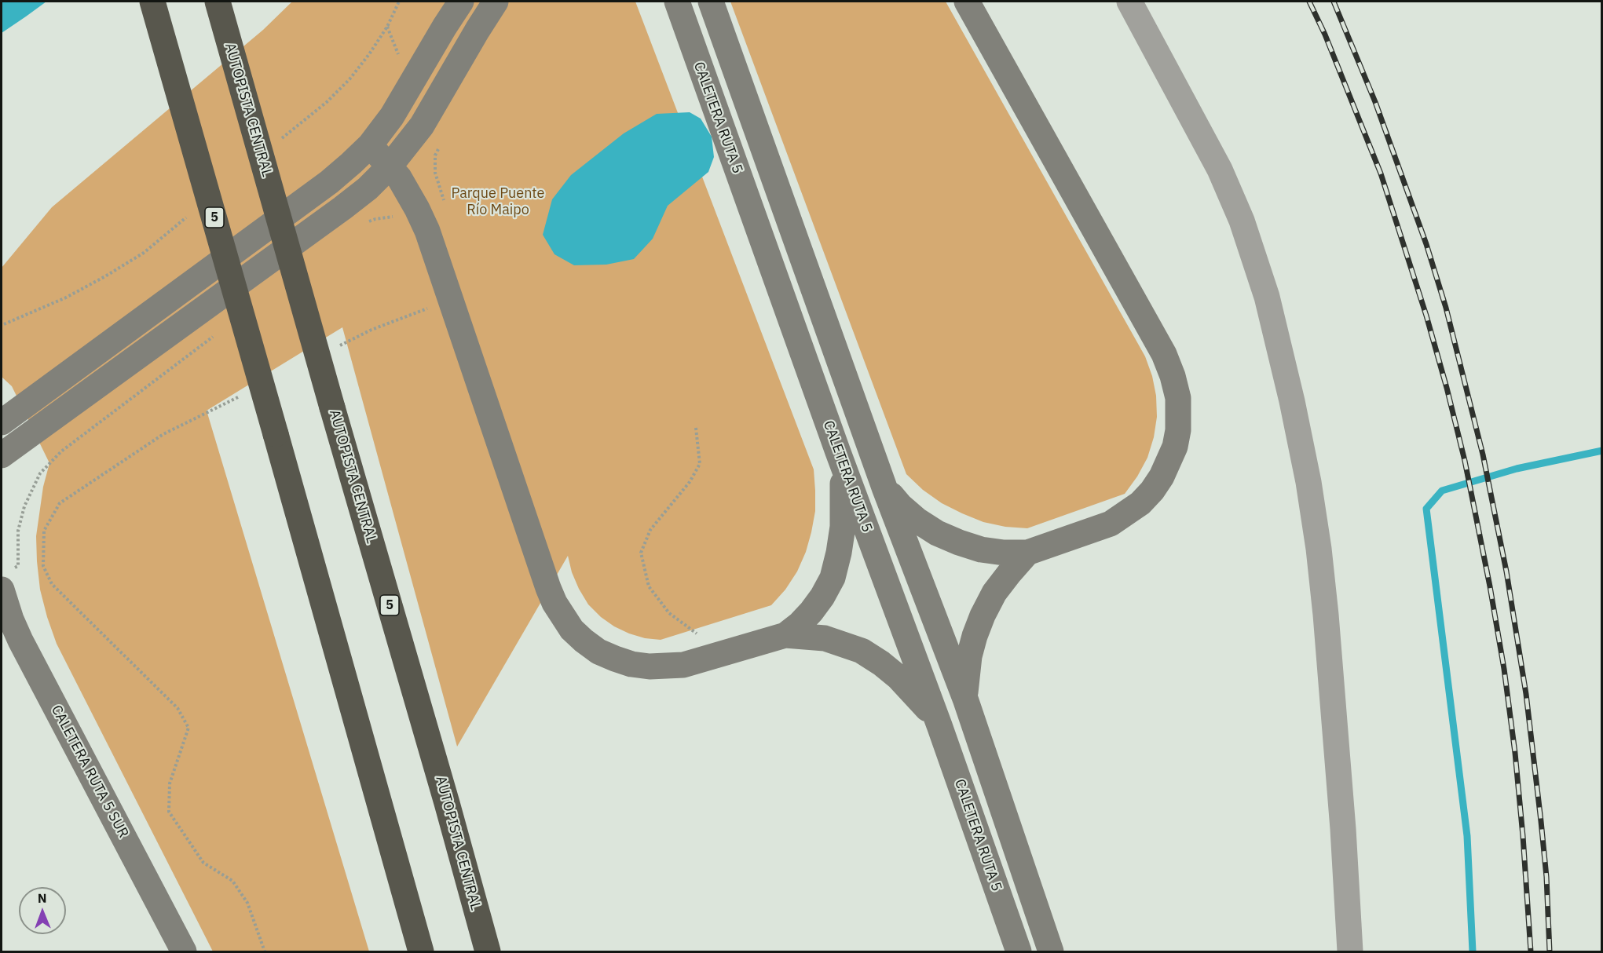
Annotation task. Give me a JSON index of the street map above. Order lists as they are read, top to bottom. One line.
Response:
{"streets":{"highway":["AUTOPISTA CENTRAL","5"],"main road":["CALETERA RUTA 5","CALETERA RUTA 5 SUR"]},"parks":["Parque Puente Río Maipo"],"north":"top"}
